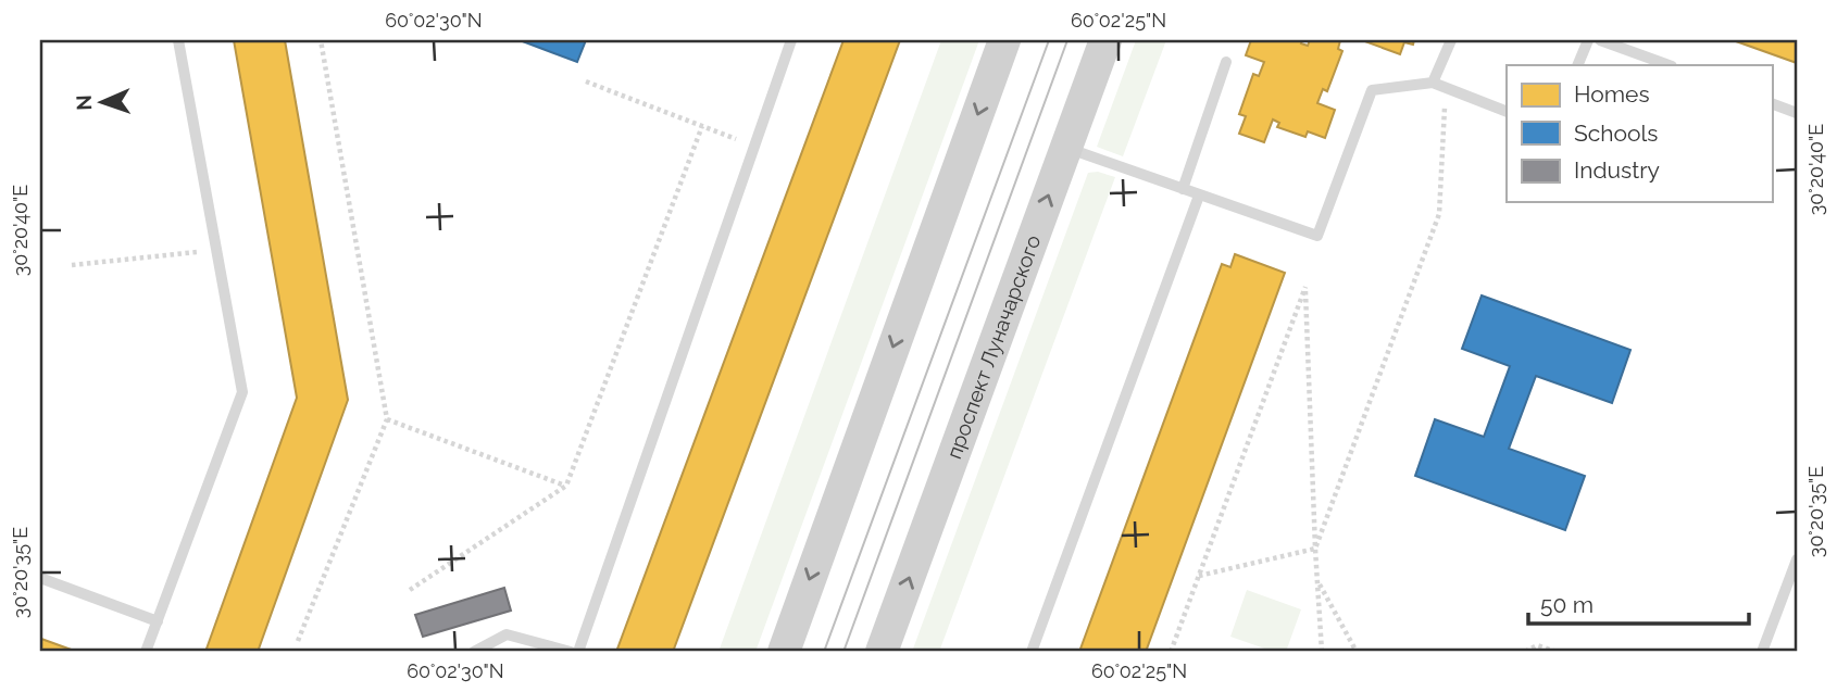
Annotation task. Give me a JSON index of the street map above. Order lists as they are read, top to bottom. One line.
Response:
{"streets":{"main road":["проспект Луначарского"]},"legend":["Homes","Schools","Industry"],"scale_bar":"50 m","north":"left","coordinates":["60°02'30\"N","60°02'25\"N","30°20'40\"E","30°20'35\"E"]}
